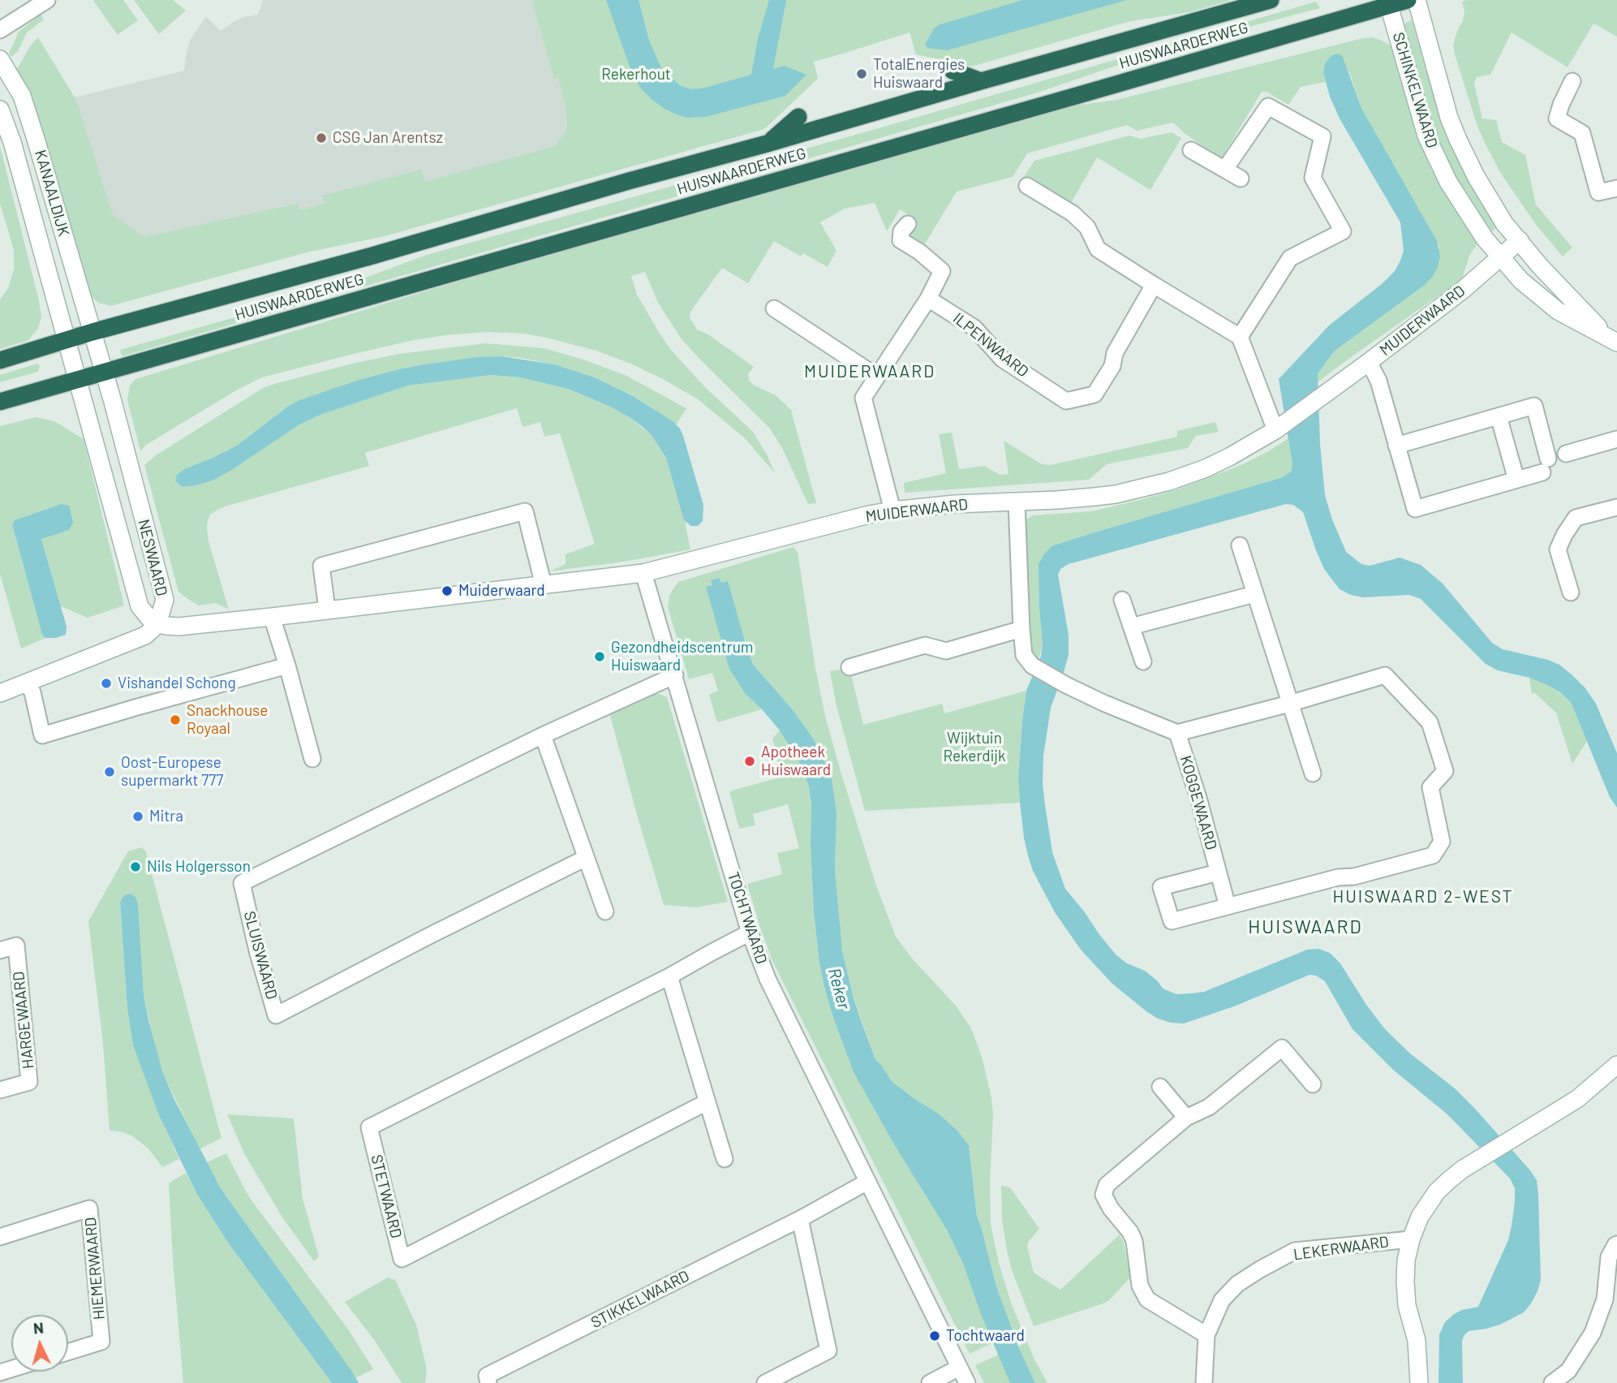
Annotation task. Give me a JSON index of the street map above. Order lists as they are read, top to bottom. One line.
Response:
{"streets":{"highway":["HUISWAARDERWEG"],"street":["SCHINKELWAARD","KANAALDIJK","MUIDERWAARD","ILPENWAARD","NESWAARD","KOGGEWAARD","TOCHTWAARD","SLUISWAARD","HARGEWAARD","STETWAARD","LEKERWAARD","HIEMERWAARD","STIKKELWAARD"]},"crossings":[["HUISWAARDERWEG","SCHINKELWAARD"],["HUISWAARDERWEG","KANAALDIJK"],["HUISWAARDERWEG","NESWAARD"],["SCHINKELWAARD","MUIDERWAARD"],["MUIDERWAARD","NESWAARD"],["MUIDERWAARD","TOCHTWAARD"],["TOCHTWAARD","SLUISWAARD"],["TOCHTWAARD","STETWAARD"],["TOCHTWAARD","STIKKELWAARD"]],"districts":["MUIDERWAARD","HUISWAARD 2-WEST","HUISWAARD"],"water":["Reker"],"parks":["Rekerhout","Wijktuin Rekerdijk"],"places":["TotalEnergies Huiswaard","CSG Jan Arentsz","Muiderwaard","Gezondheidscentrum Huiswaard","Vishandel Schong","Snackhouse Royaal","Apotheek Huiswaard","Oost-Europese supermarkt 777","Mitra","Nils Holgersson","Tochtwaard"],"north":"top"}
